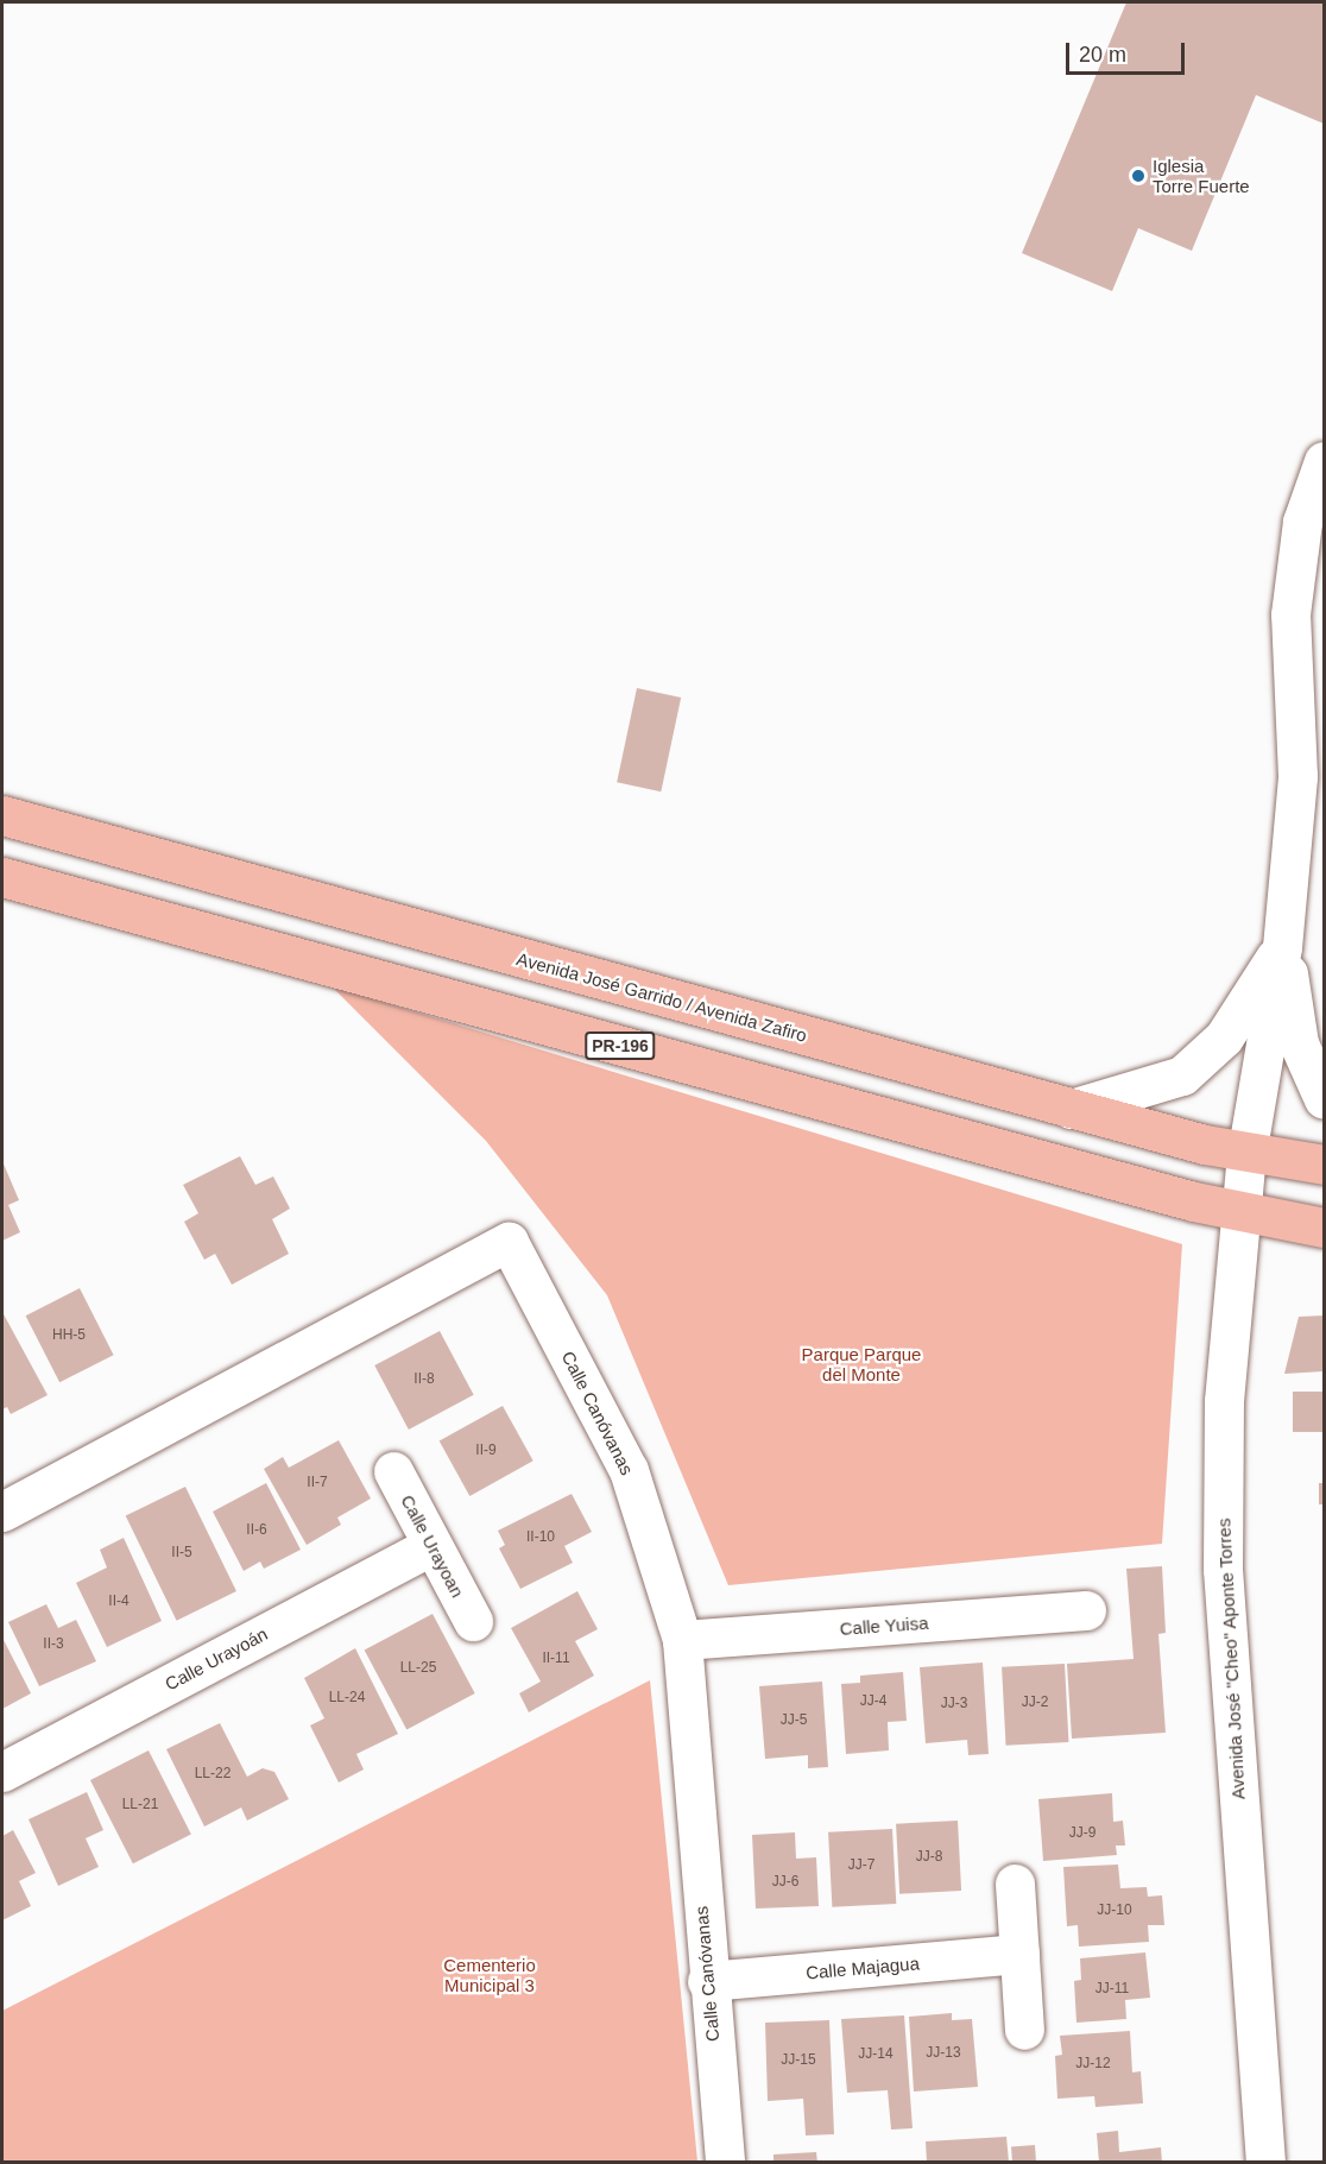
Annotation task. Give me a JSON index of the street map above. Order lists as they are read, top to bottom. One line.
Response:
{"streets":{"main road":["Avenida José Garrido / Avenida Zafiro","PR-196"],"street":["Calle Canóvanas","Calle Urayoan","Calle Yuisa","Calle Urayoán","Avenida José \"Cheo\" Aponte Torres","Calle Majagua"]},"crossings":[["Avenida José Garrido / Avenida Zafiro","Avenida José \"Cheo\" Aponte Torres"],["PR-196","Avenida José \"Cheo\" Aponte Torres"],["Calle Canóvanas","Calle Yuisa"],["Calle Canóvanas","Calle Majagua"],["Calle Urayoan","Calle Urayoán"]],"parks":["Parque Parque del Monte","Cementerio Municipal 3"],"places":["Iglesia Torre Fuerte"],"house_numbers":["HH-5","II-8","II-9","II-7","II-6","II-10","II-5","II-4","II-3","II-11","LL-25","LL-24","JJ-4","JJ-2","JJ-3","JJ-5","LL-22","LL-21","JJ-9","JJ-8","JJ-7","JJ-6","JJ-10","JJ-11","JJ-13","JJ-14","JJ-15","JJ-12"],"scale_bar":"20 m"}
